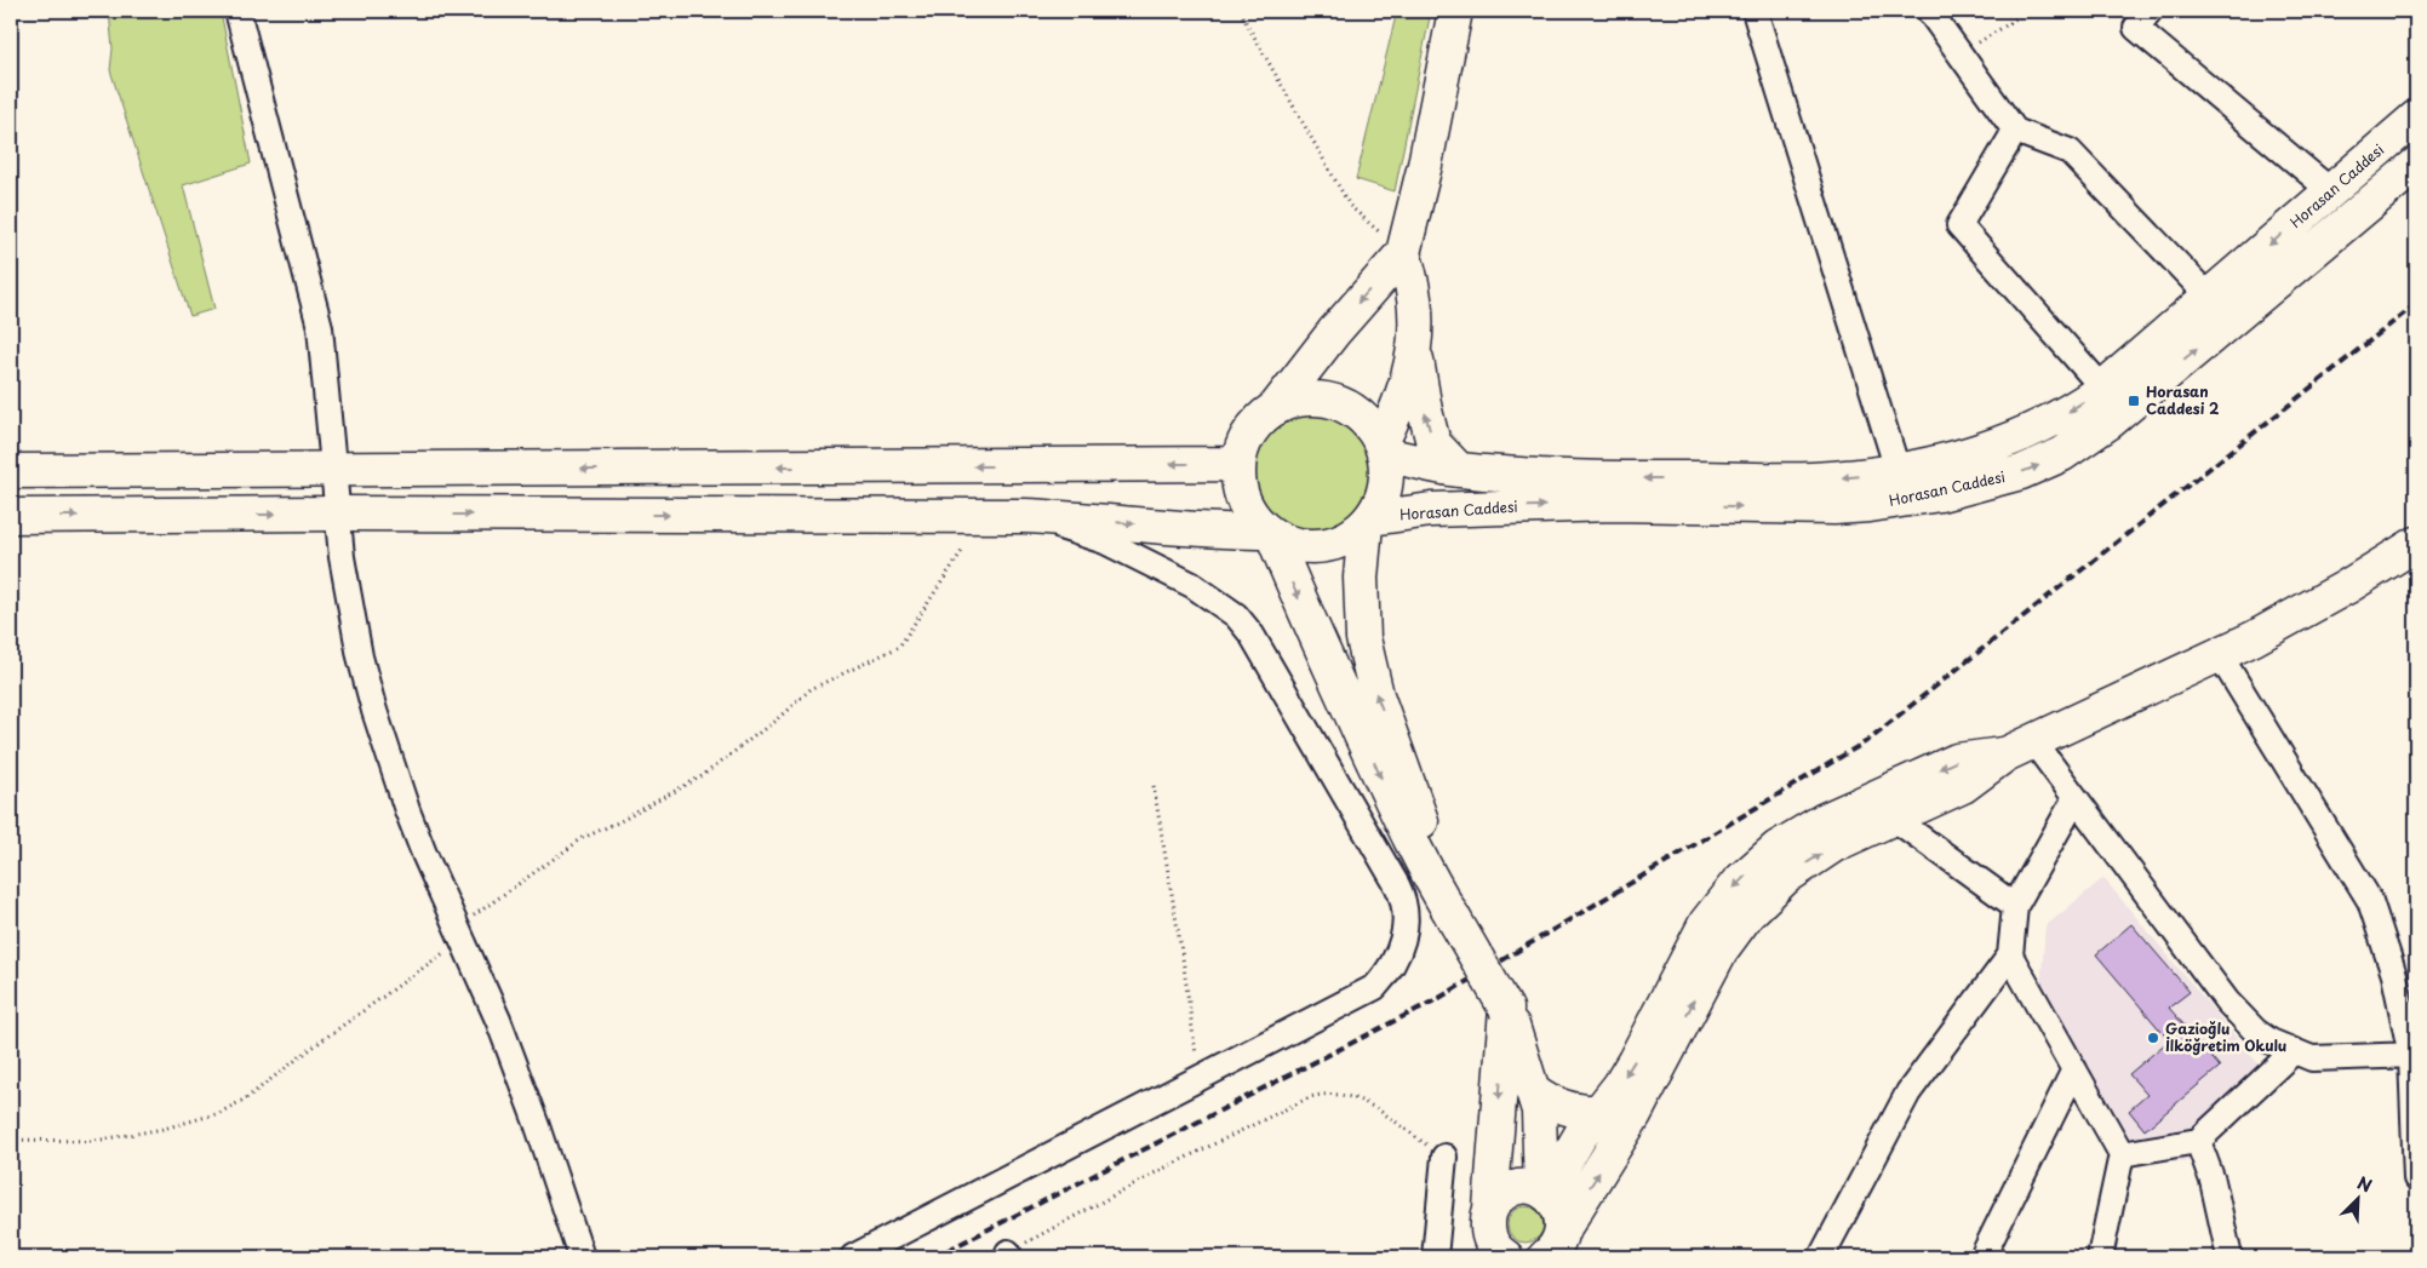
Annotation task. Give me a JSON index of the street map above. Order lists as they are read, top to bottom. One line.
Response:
{"streets":{"street":["Horasan Caddesi"]},"places":{"transit":["Horasan Caddesi 2"],"other":["Gazioğlu İlköğretim Okulu"]},"north":"top right"}
